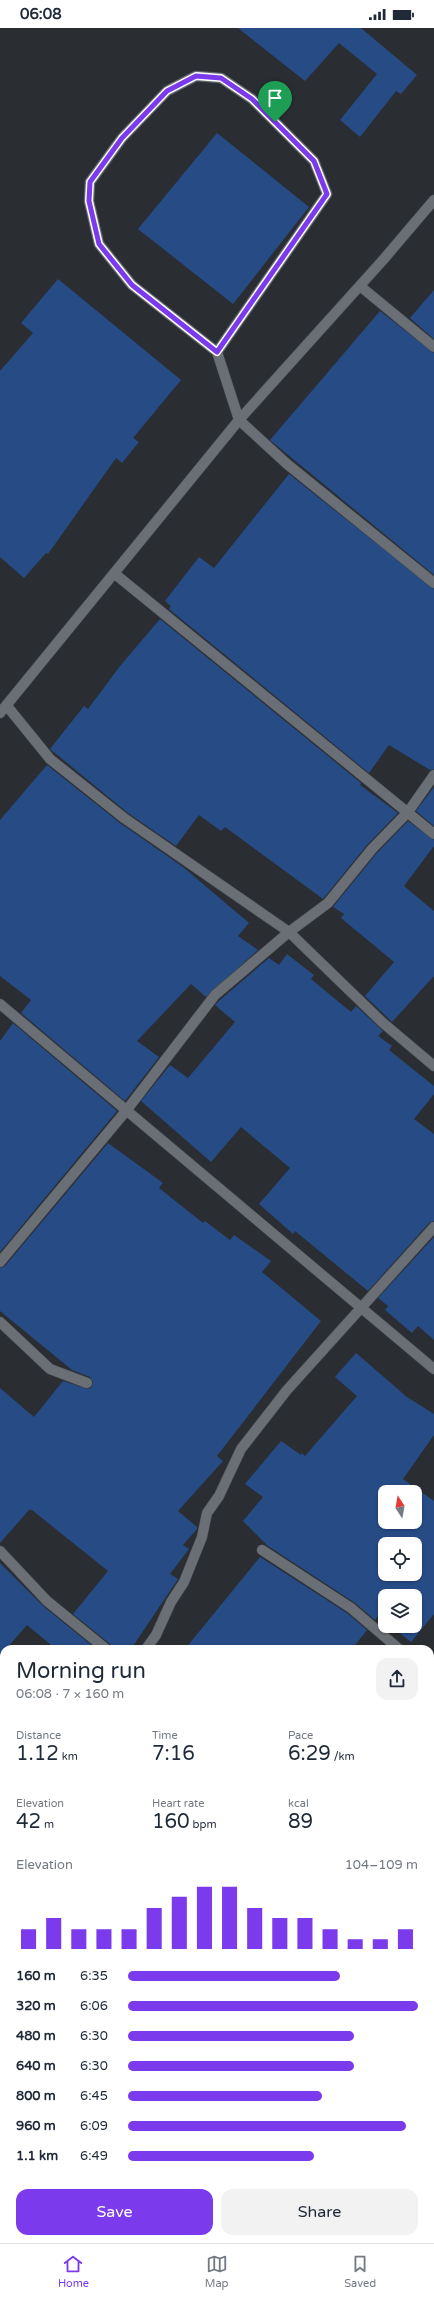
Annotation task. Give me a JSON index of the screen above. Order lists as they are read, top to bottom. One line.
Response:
{"north":"top","page":{"status":"06:08","heading":["Morning run","06:08 · 7 × 160 m"],"stats":[["Distance","1.12 km"],["Time","7:16"],["Pace","6:29 /km"],["Elevation","42 m"],["Heart rate","160 bpm"],["kcal","89"]],"chart":["Elevation","104–109 m"],"list":[{"name":"160 m","note":"6:35"},{"name":"320 m","note":"6:06"},{"name":"480 m","note":"6:30"},{"name":"640 m","note":"6:30"},{"name":"800 m","note":"6:45"},{"name":"960 m","note":"6:09"},{"name":"1.1 km","note":"6:49"}],"buttons":["Save","Share"],"tabs":["Home","Map","Saved"]}}
